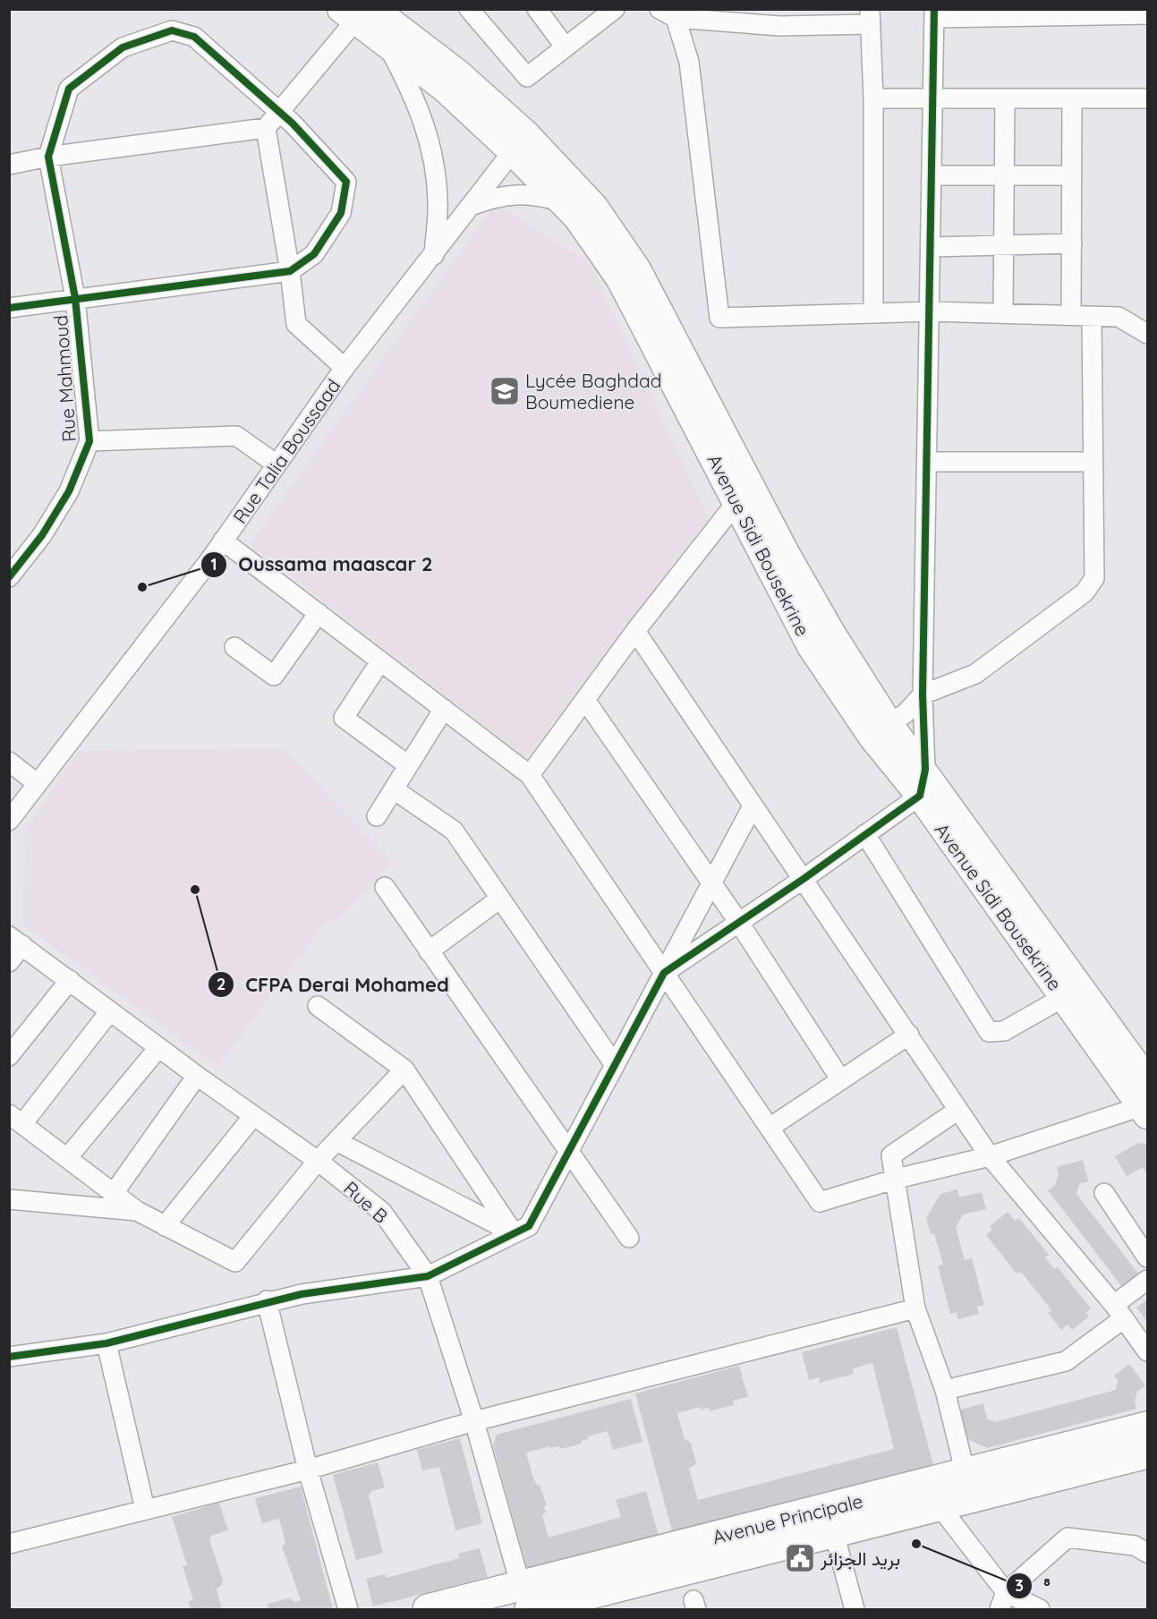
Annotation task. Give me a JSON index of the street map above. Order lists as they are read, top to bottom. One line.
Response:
{"streets":{"main road":["Avenue Sidi Bousekrine","Avenue Principale"],"street":["Rue Mahmoud","Rue Talia Boussaad","Rue B"]},"crossings":[["Rue Talia Boussaad","Avenue Sidi Bousekrine"],["Rue B","Avenue Principale"]],"places":{"school or university":["Lycée Baghdad Boumediene"],"other":["Oussama maascar 2","CFPA Derai Mohamed","⁸"],"public building":["بريد الجزائر"]}}
